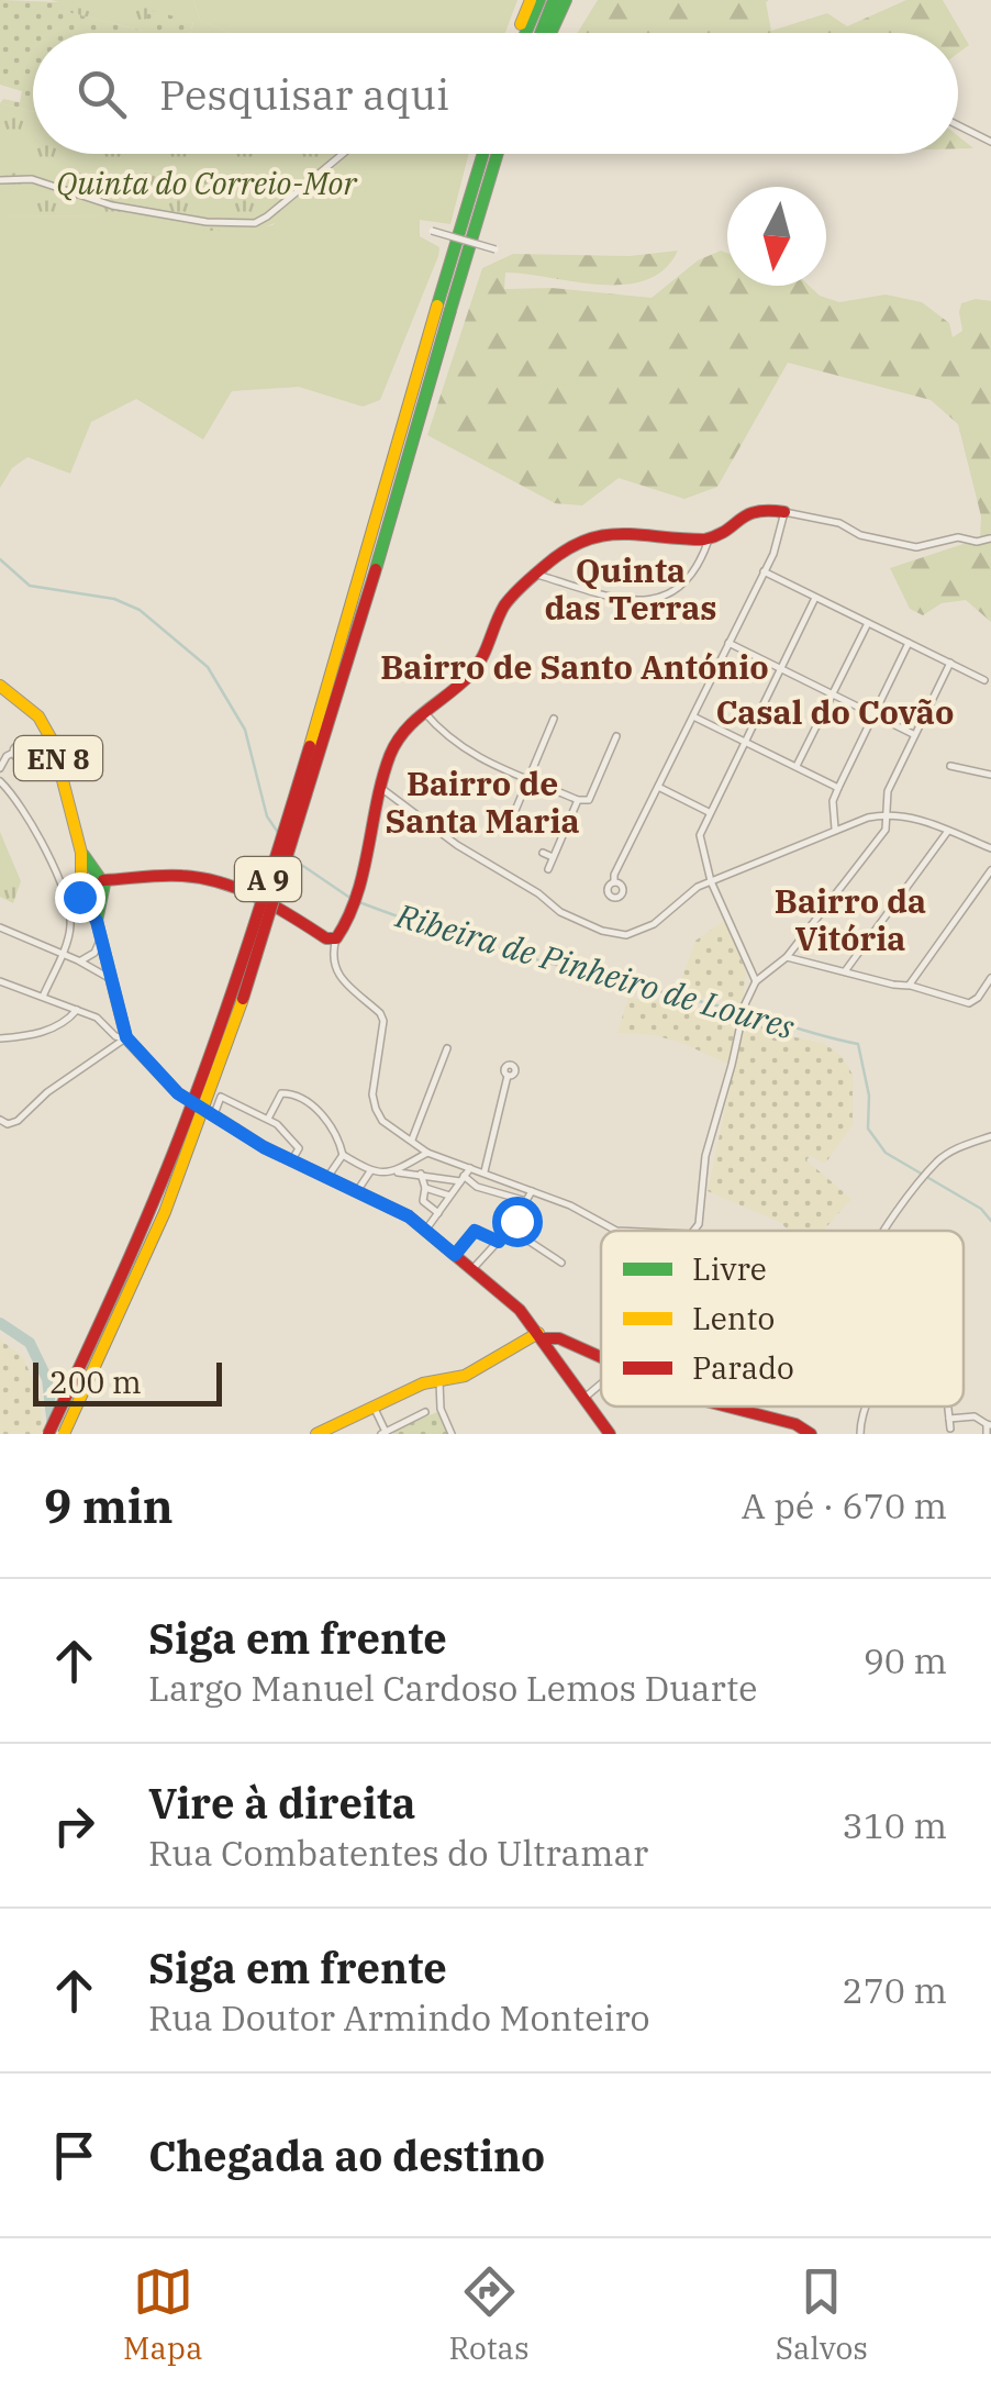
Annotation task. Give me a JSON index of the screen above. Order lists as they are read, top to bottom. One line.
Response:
{"streets":{"main road":["EN 8","A 9"]},"districts":["Quinta das Terras","Bairro de Santo António","Casal do Covão","Bairro de Santa Maria","Bairro da Vitória"],"water":["Ribeira de Pinheiro de Loures"],"parks":["Quinta do Correio-Mor"],"legend":["Livre","Lento","Parado"],"scale_bar":"200 m","north":"bottom","page":{"search":"Pesquisar aqui","scale":"200 m","heading":["9 min","A pé · 670 m"],"list":[["Siga em frente","Largo Manuel Cardoso Lemos Duarte","90 m"],["Vire à direita","Rua Combatentes do Ultramar","310 m"],["Siga em frente","Rua Doutor Armindo Monteiro","270 m"],"Chegada ao destino"],"nav":["Mapa","Rotas","Salvos"]}}
